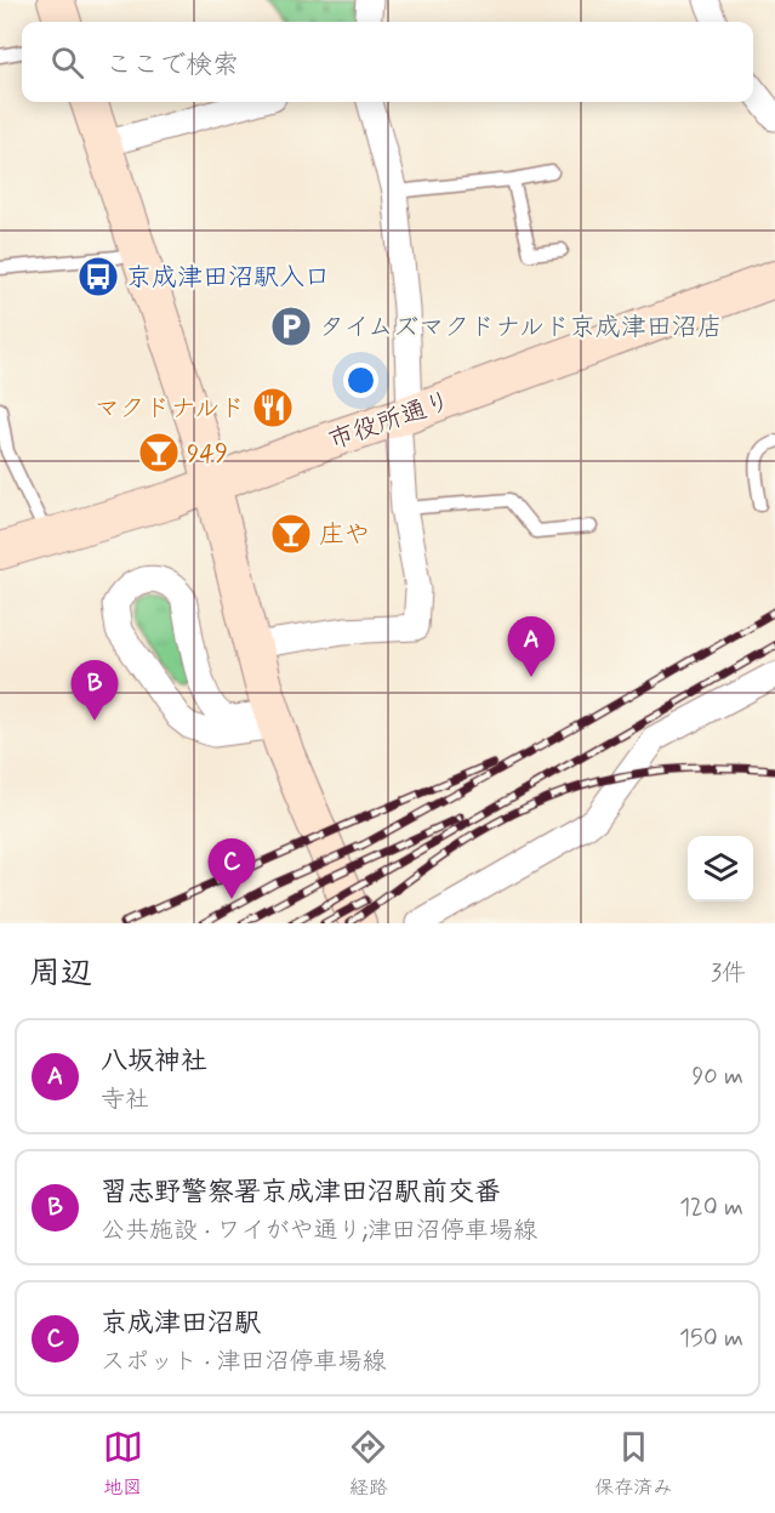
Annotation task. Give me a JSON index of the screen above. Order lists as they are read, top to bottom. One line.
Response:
{"streets":{"main road":["市役所通り"]},"places":{"bus stop":["京成津田沼駅入口"],"parking":["タイムズマクドナルド京成津田沼店"],"restaurant":["マクドナルド"],"bar":["949","庄や"]},"page":{"search":"ここで検索","pins":["A","B","C"],"heading":["周辺","3件"],"list":[{"mark":"A","name":"八坂神社","note":"寺社","value":"90 m"},{"mark":"B","name":"習志野警察署京成津田沼駅前交番","note":"公共施設 · ワイがや通り;津田沼停車場線","value":"120 m"},{"mark":"C","name":"京成津田沼駅","note":"スポット · 津田沼停車場線","value":"150 m"}],"nav":["地図","経路","保存済み"]}}
